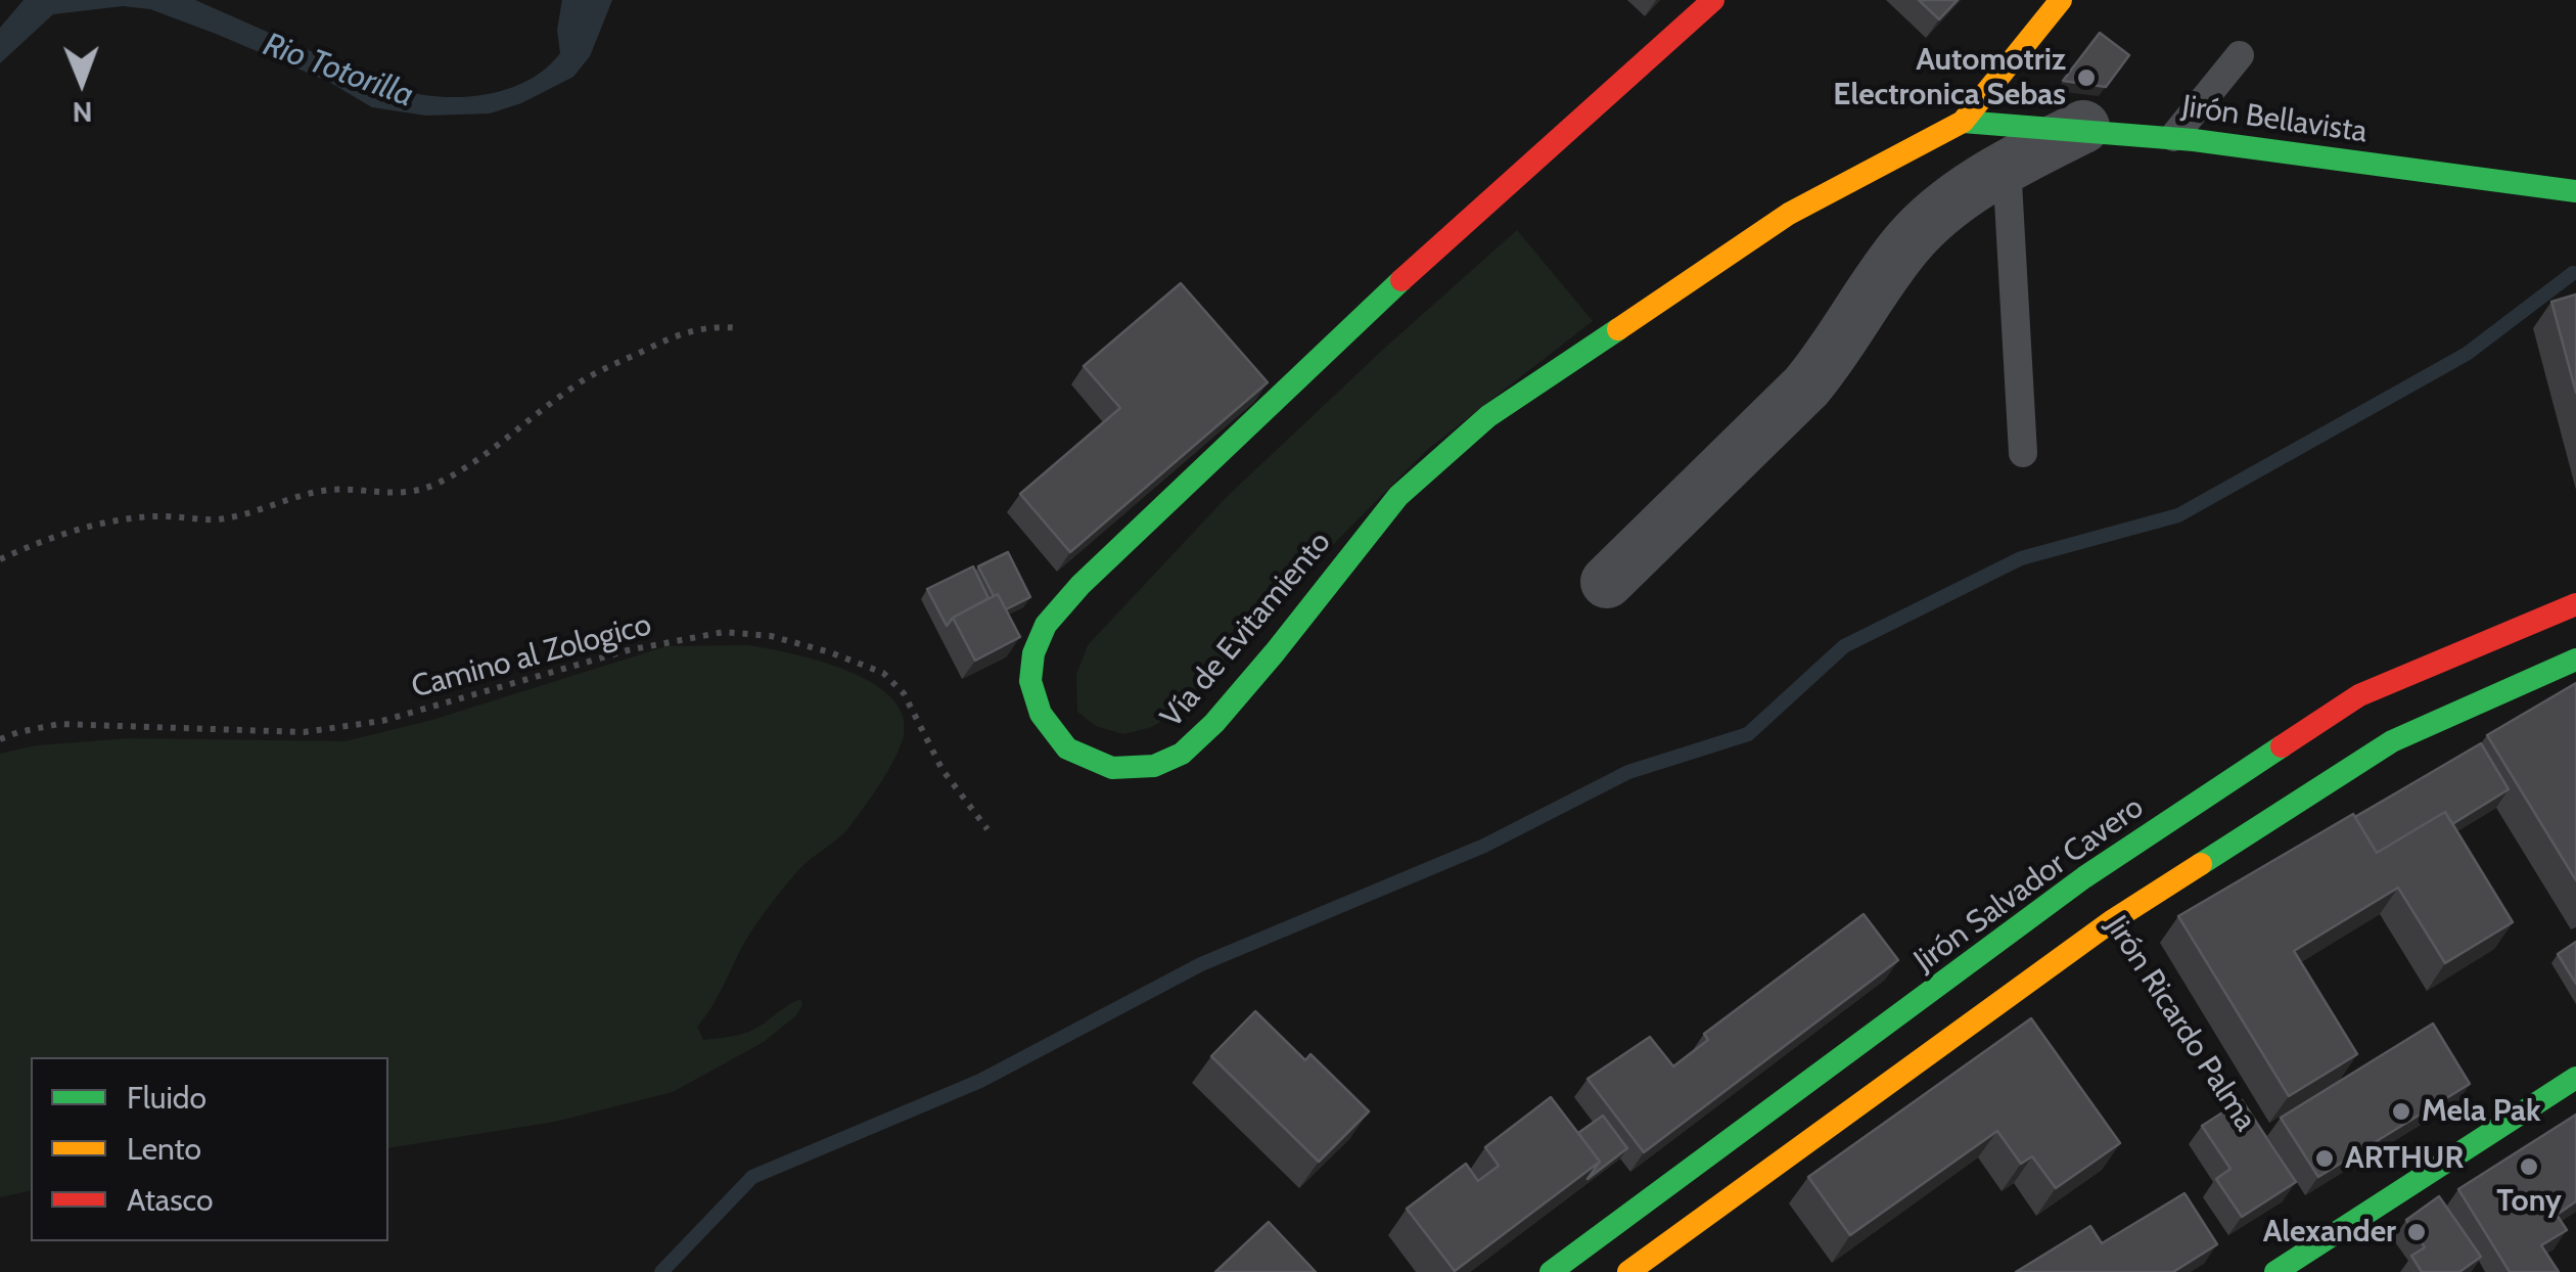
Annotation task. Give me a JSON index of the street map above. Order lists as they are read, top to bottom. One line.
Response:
{"streets":{"main road":["Jirón Bellavista","Vía de Evitamiento","Jirón Salvador Cavero"],"path":["Camino al Zologico","Jirón Ricardo Palma"]},"crossings":[["Jirón Bellavista","Vía de Evitamiento"],["Jirón Salvador Cavero","Jirón Ricardo Palma"]],"water":["Rio Totorilla"],"places":["Automotriz Electronica Sebas","Mela Pak","ARTHUR","Tony","Alexander"],"legend":["Fluido","Lento","Atasco"],"north":"bottom"}
